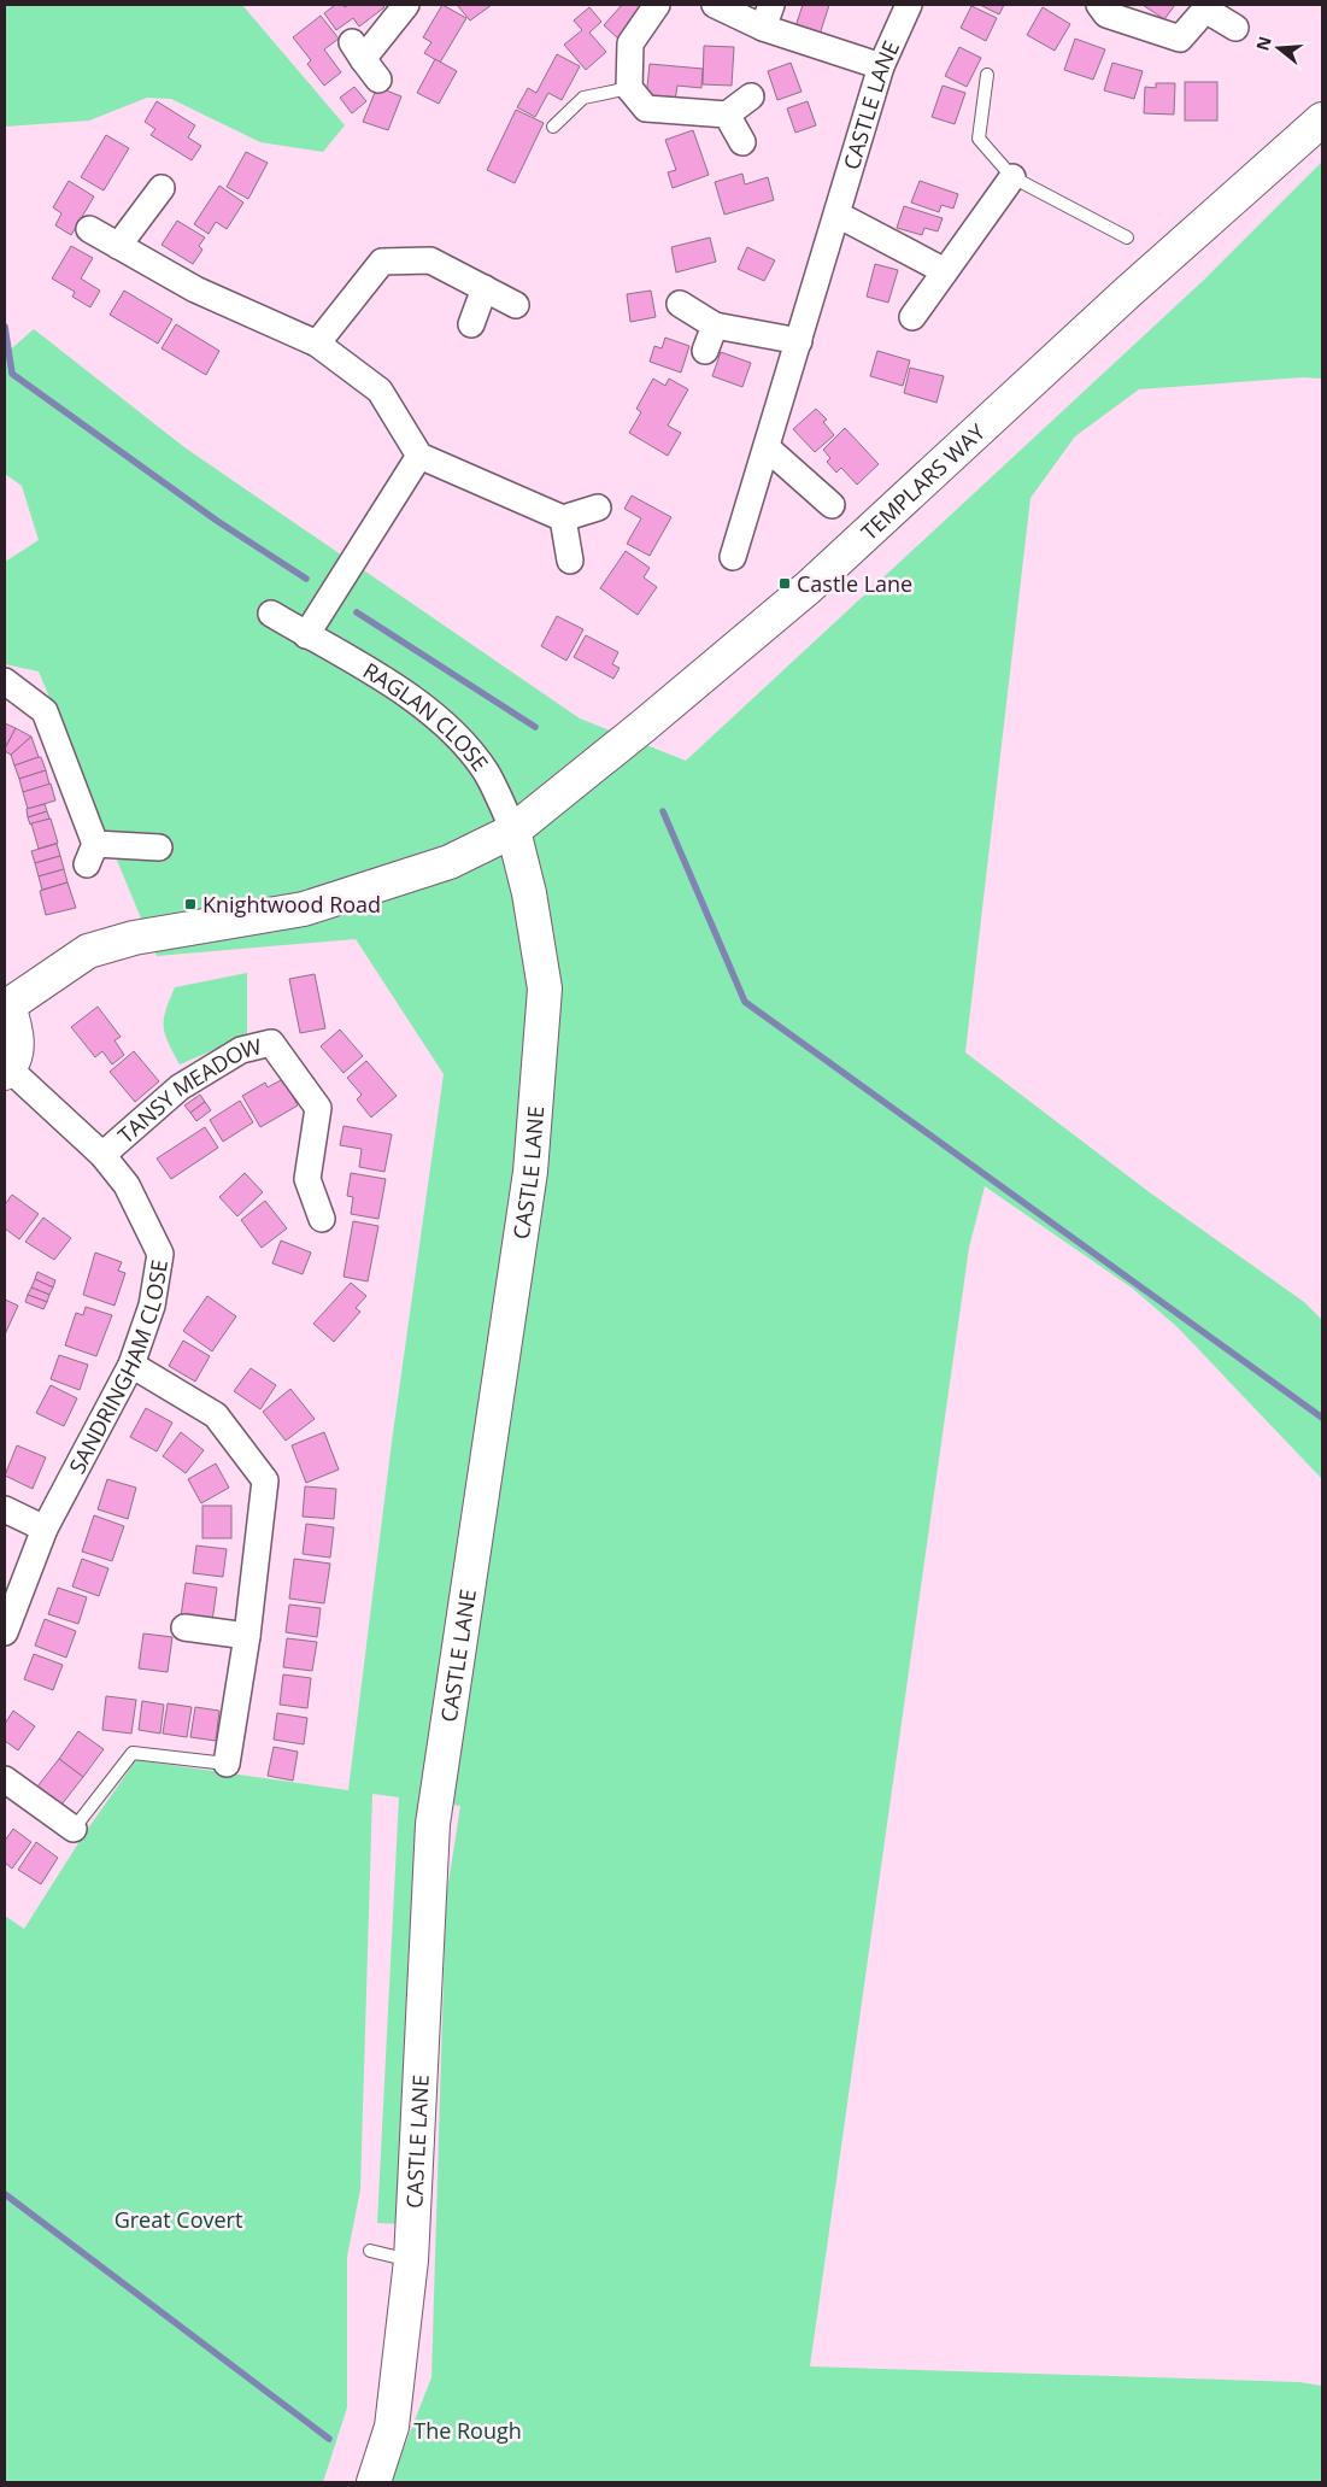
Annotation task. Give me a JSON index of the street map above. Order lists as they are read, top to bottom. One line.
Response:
{"streets":{"street":["CASTLE LANE","TEMPLARS WAY","RAGLAN CLOSE","TANSY MEADOW","SANDRINGHAM CLOSE"]},"crossings":[["CASTLE LANE","TEMPLARS WAY"],["CASTLE LANE","RAGLAN CLOSE"],["TEMPLARS WAY","RAGLAN CLOSE"],["TANSY MEADOW","SANDRINGHAM CLOSE"]],"parks":["Great Covert","The Rough"],"places":{"transit":["Castle Lane","Knightwood Road"]},"north":"left"}
